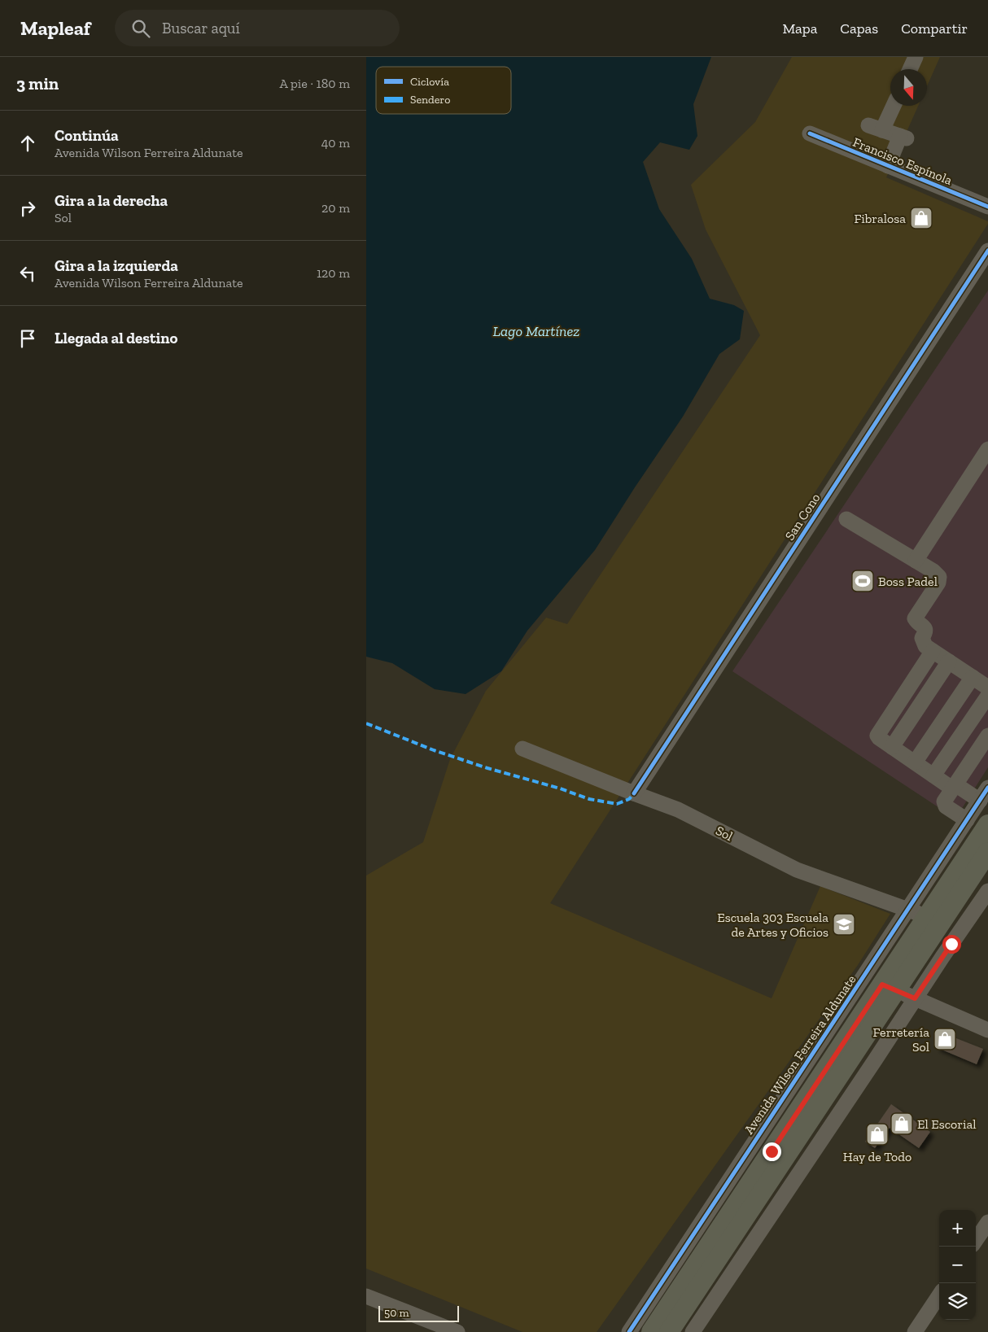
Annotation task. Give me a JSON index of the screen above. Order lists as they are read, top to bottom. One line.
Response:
{"streets":{"street":["Francisco Espínola","San Cono","Sol","Avenida Wilson Ferreira Aldunate"]},"crossings":[["San Cono","Sol"],["Sol","Avenida Wilson Ferreira Aldunate"]],"water":["Lago Martínez"],"places":{"shop":["Fibralosa","Ferretería Sol","El Escorial","Hay de Todo"],"sports":["Boss Padel"],"school or university":["Escuela 303 Escuela de Artes y Oficios"]},"legend":["Ciclovía","Sendero"],"scale_bar":"50 m","north":"bottom","page":{"header":"Mapleaf","search":"Buscar aquí","nav":["Mapa","Capas","Compartir"],"heading":["3 min","A pie · 180 m"],"list":[["Continúa","Avenida Wilson Ferreira Aldunate","40 m"],["Gira a la derecha","Sol","20 m"],["Gira a la izquierda","Avenida Wilson Ferreira Aldunate","120 m"],"Llegada al destino"],"map_buttons":["+","−"],"scale":"50 m"}}
